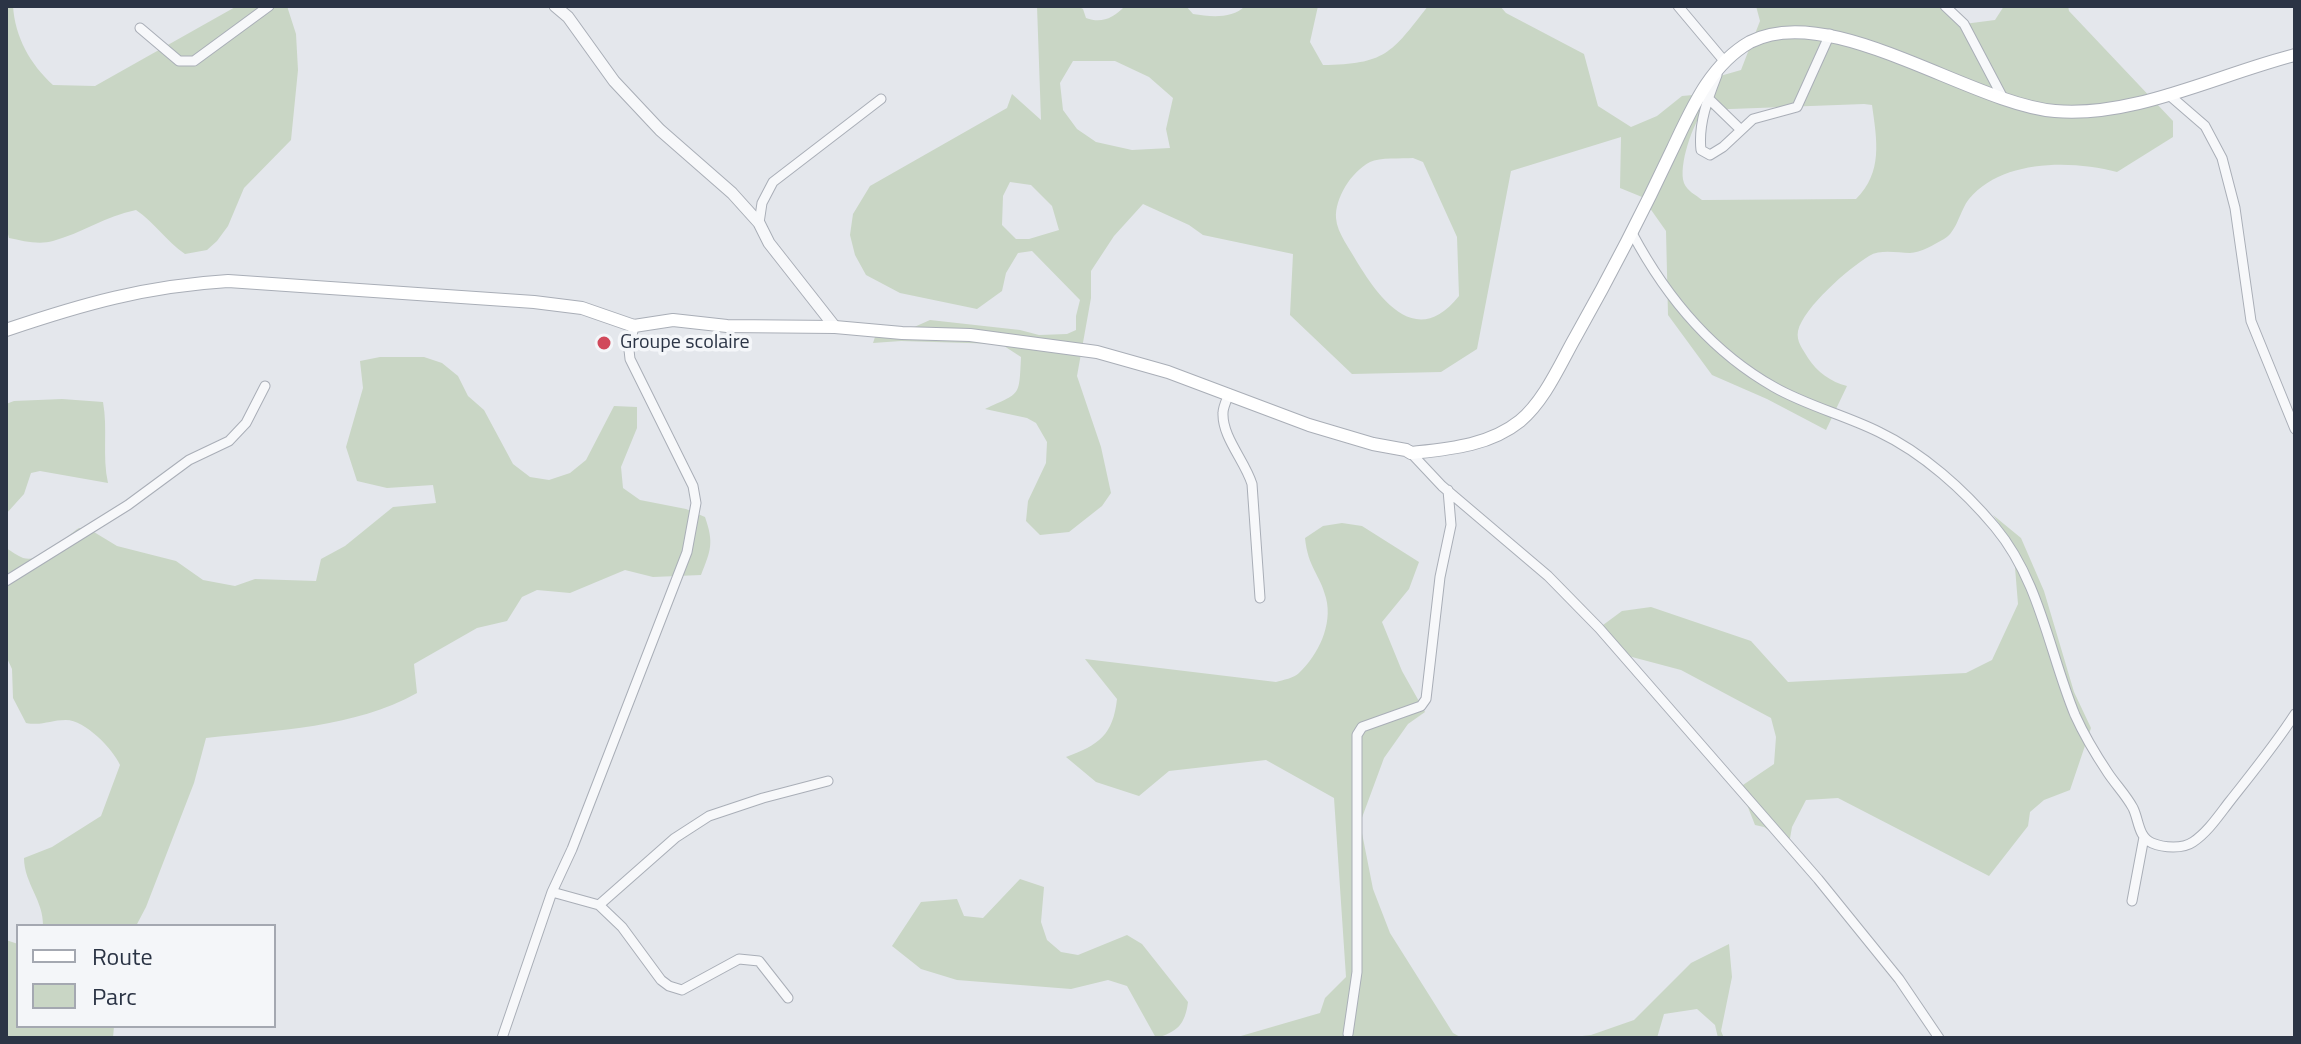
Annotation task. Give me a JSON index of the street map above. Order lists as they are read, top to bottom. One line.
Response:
{"places":["Groupe scolaire"],"legend":["Route","Parc"]}
